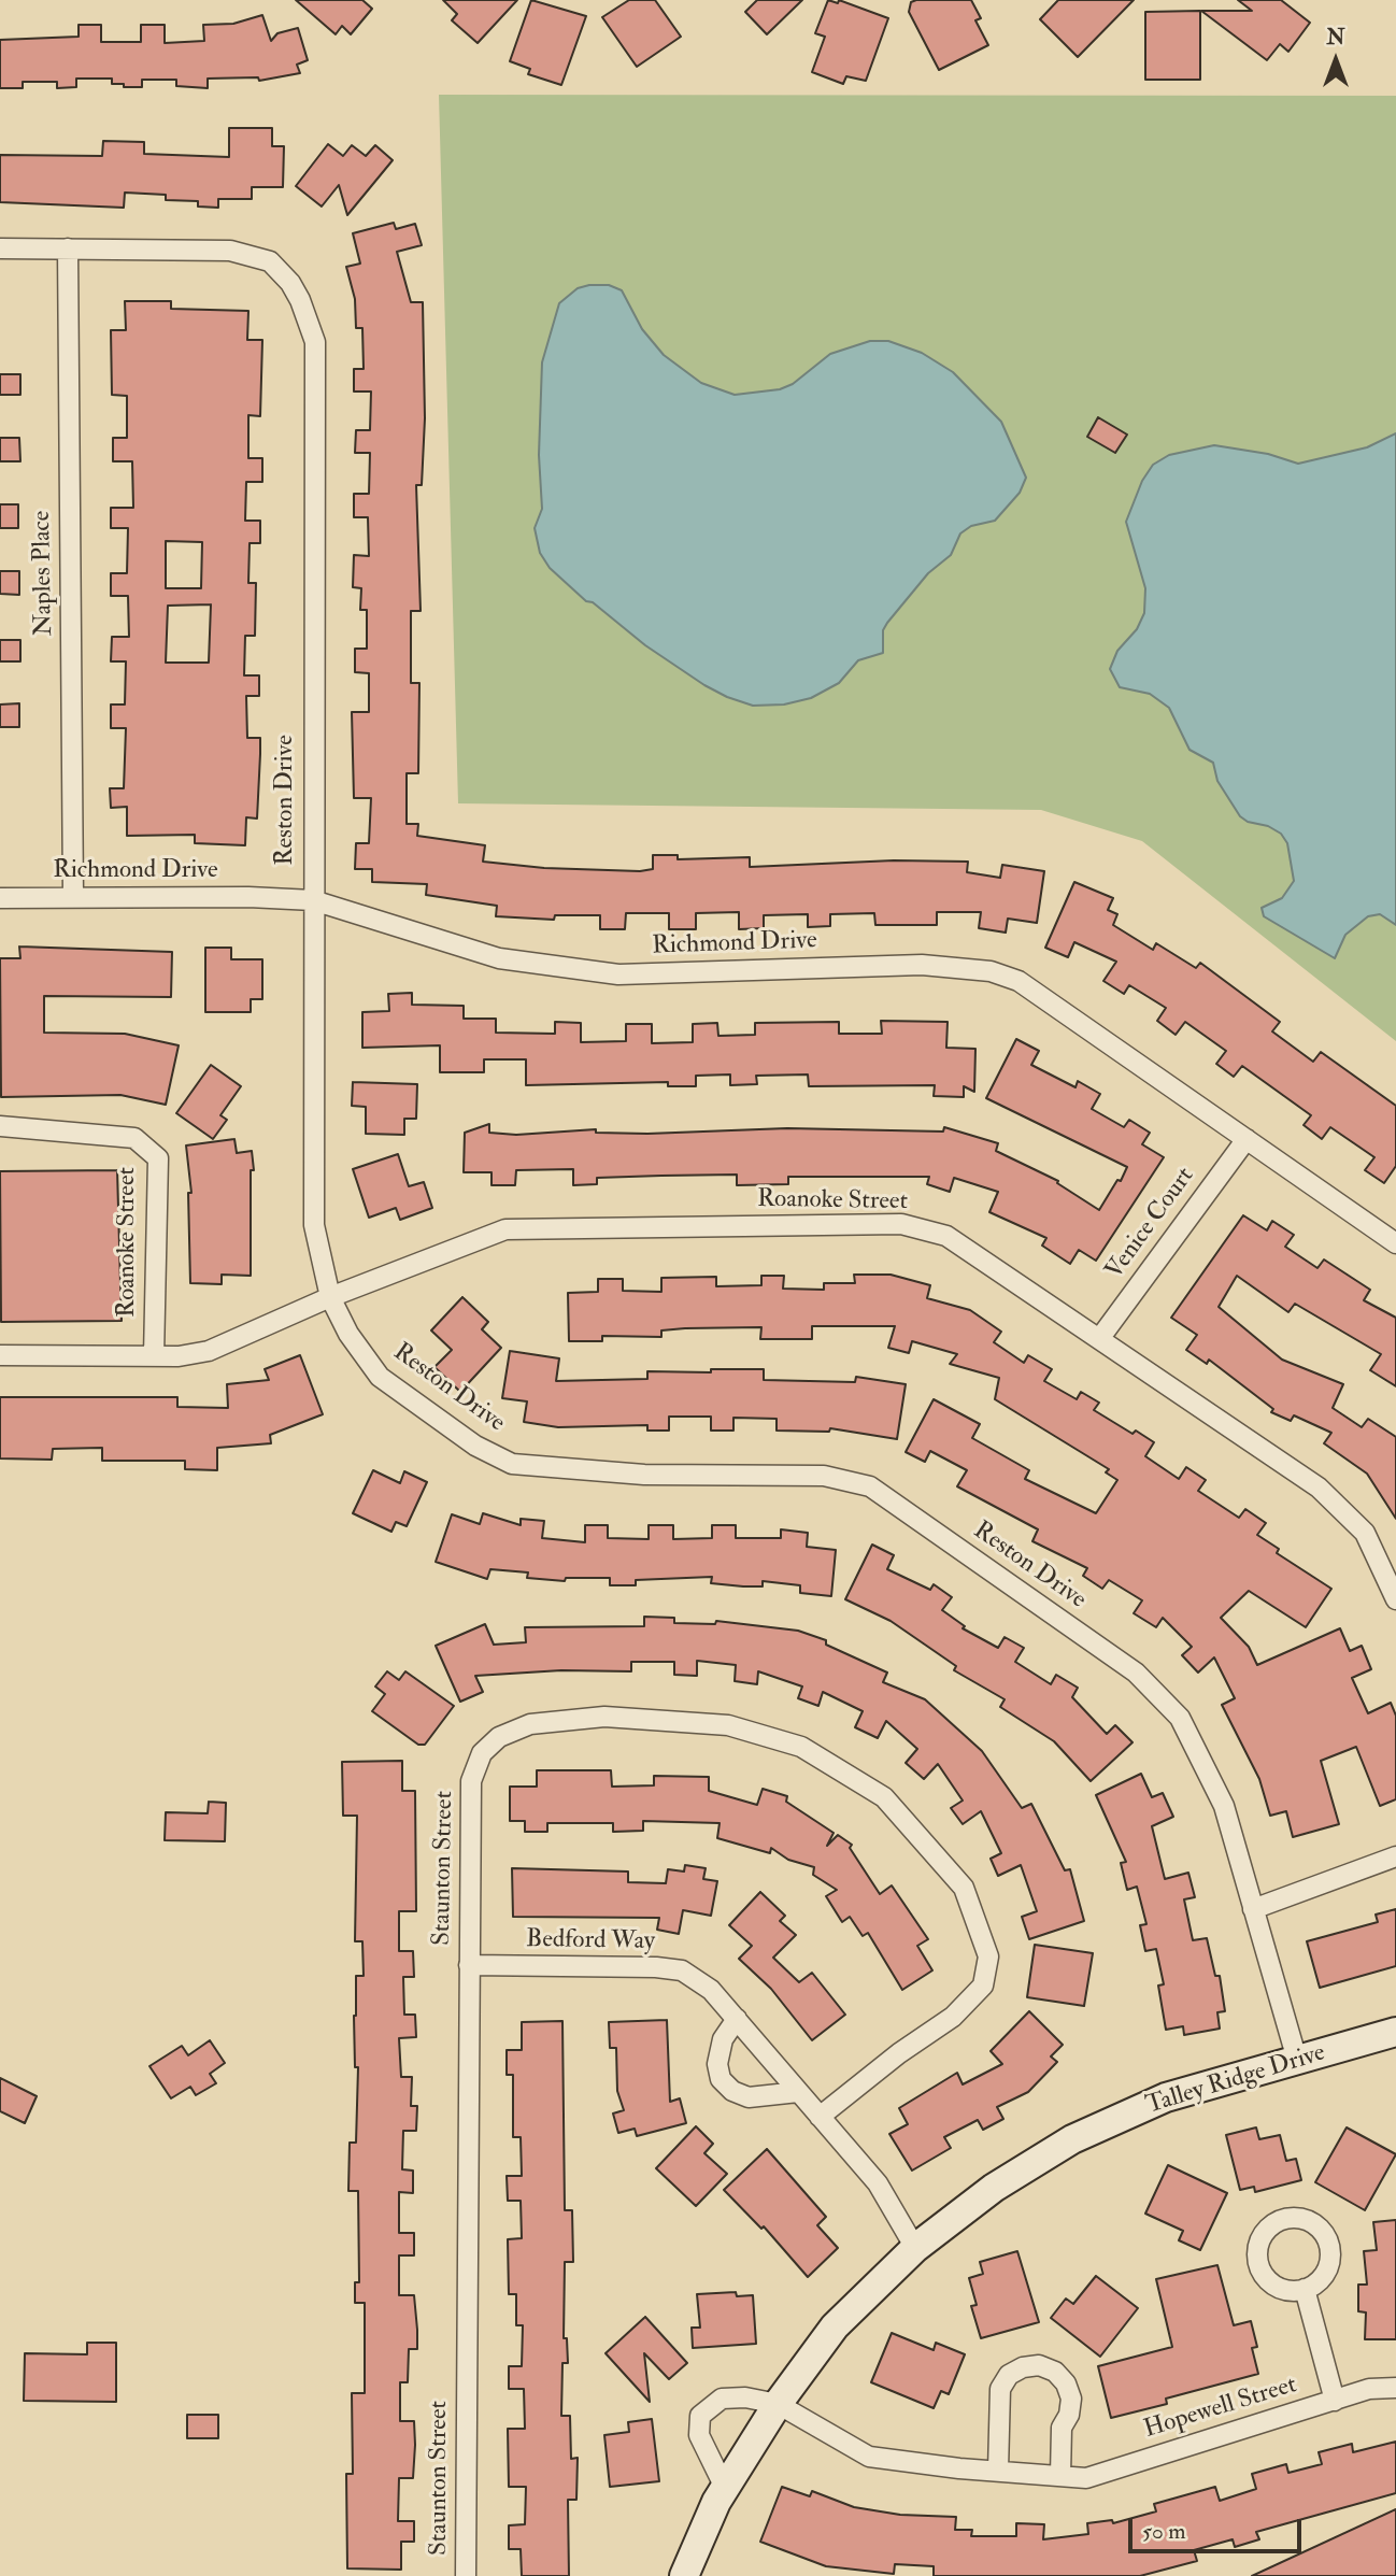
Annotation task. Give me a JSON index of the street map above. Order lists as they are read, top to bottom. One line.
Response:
{"streets":{"street":["Naples Place","Reston Drive","Richmond Drive","Roanoke Street","Venice Court","Staunton Street","Bedford Way","Talley Ridge Drive","Hopewell Street"]},"crossings":[["Naples Place","Reston Drive"],["Naples Place","Richmond Drive"],["Reston Drive","Richmond Drive"],["Reston Drive","Roanoke Street"],["Reston Drive","Talley Ridge Drive"],["Richmond Drive","Venice Court"],["Roanoke Street","Venice Court"],["Staunton Street","Bedford Way"],["Bedford Way","Talley Ridge Drive"],["Talley Ridge Drive","Hopewell Street"]],"scale_bar":"50 m","north":"top"}
